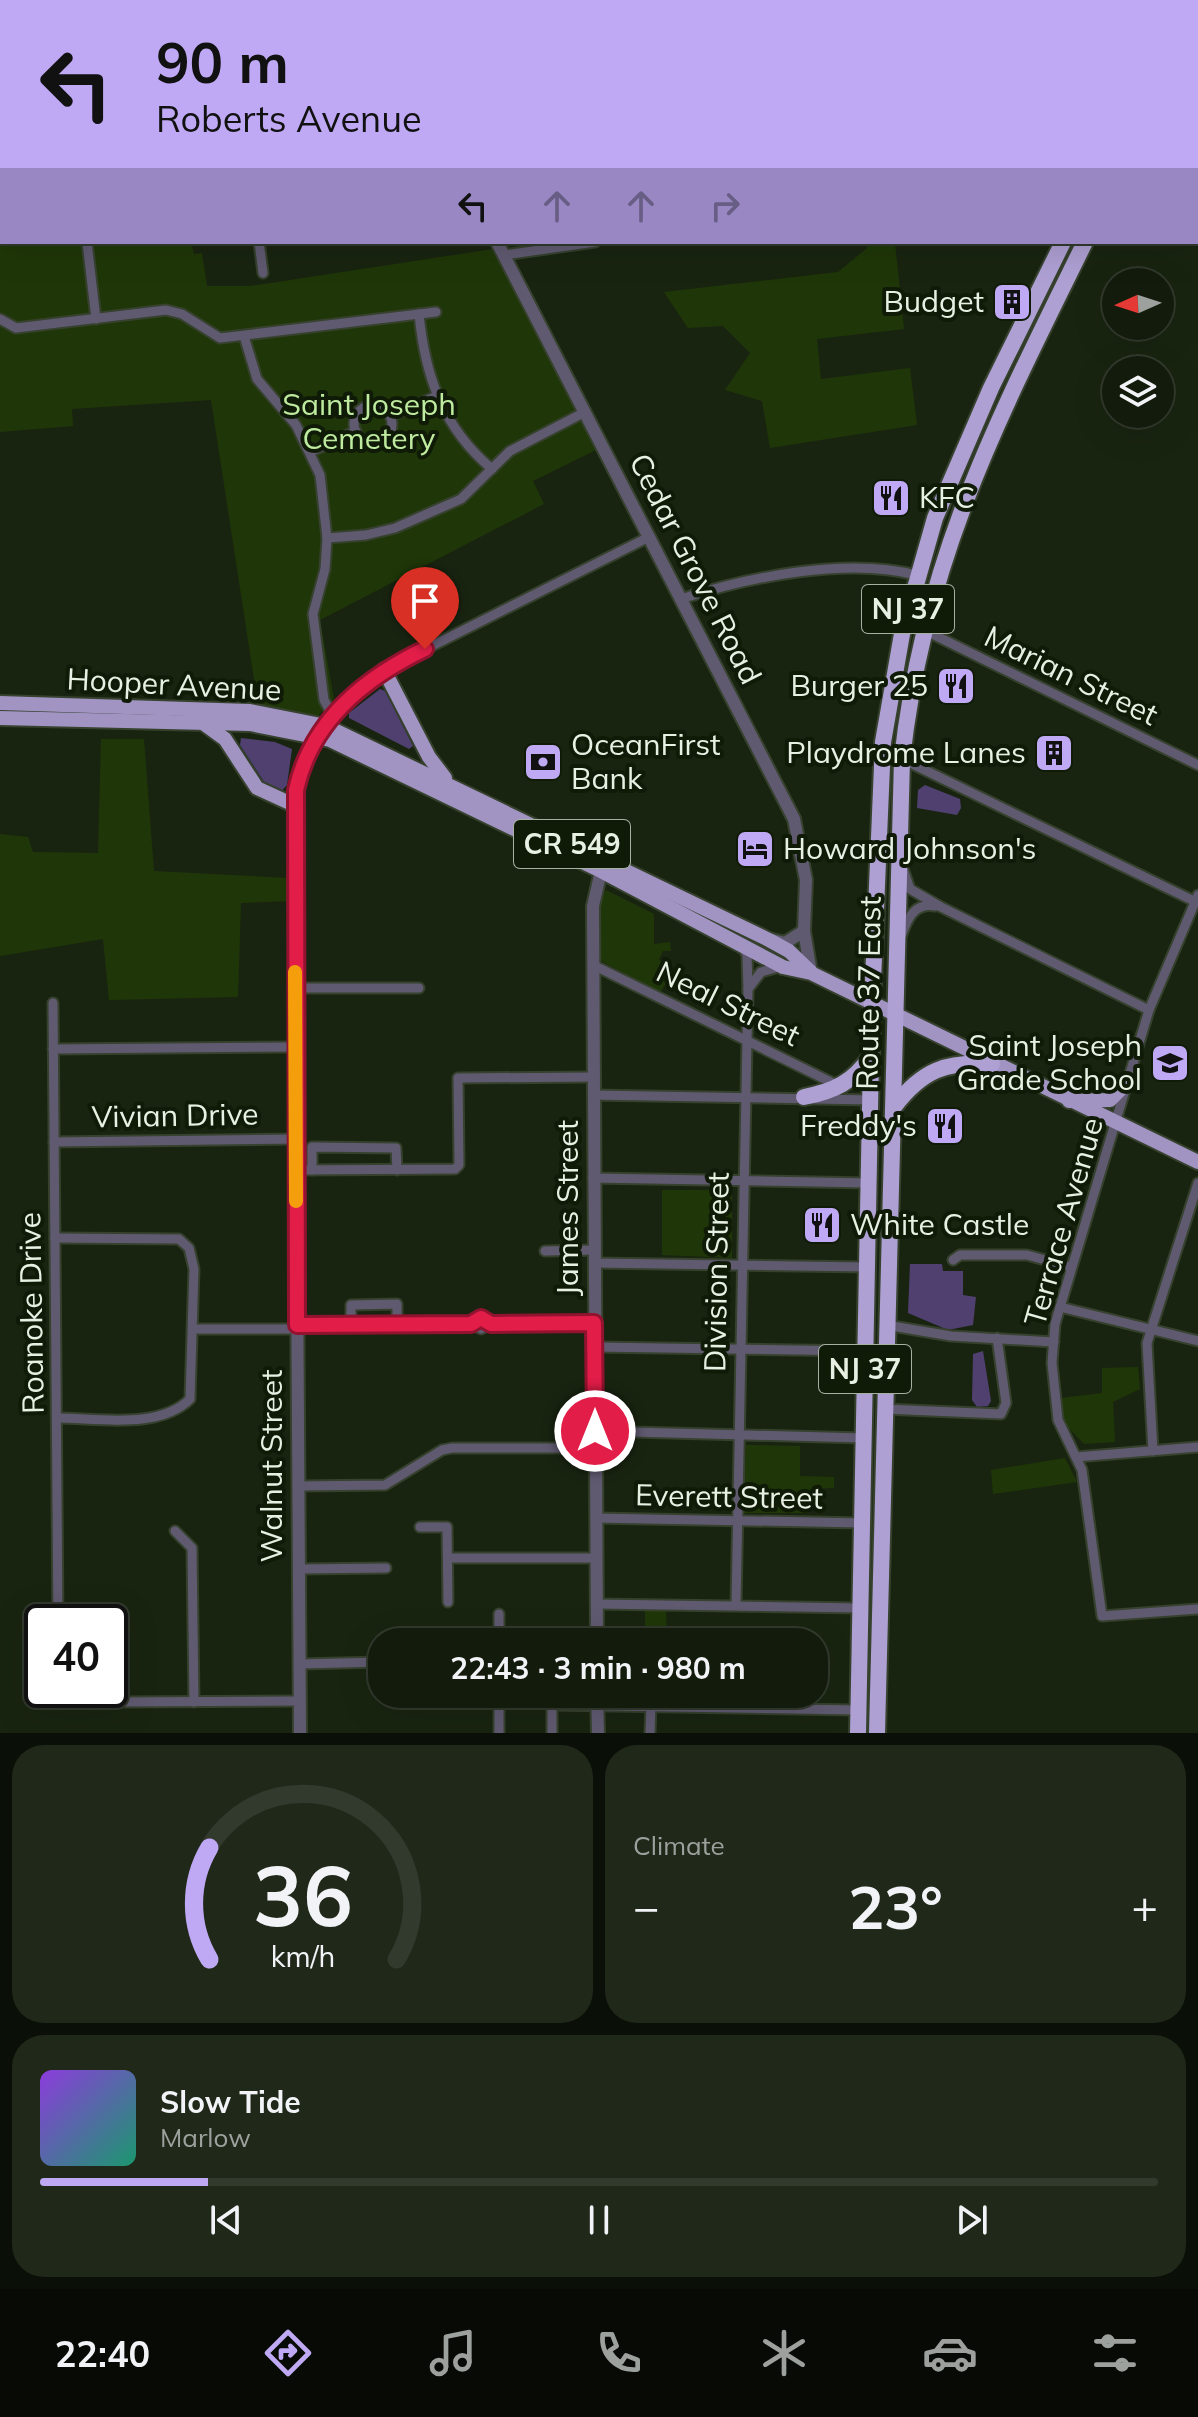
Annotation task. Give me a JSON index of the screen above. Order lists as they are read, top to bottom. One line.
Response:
{"streets":{"highway":["NJ 37","Route 37 East"],"main road":["Hooper Avenue","CR 549"],"street":["Cedar Grove Road","Marian Street","Neal Street","Vivian Drive","James Street","Terrace Avenue","Division Street","Roanoke Drive","Walnut Street","Everett Street"]},"crossings":[["Cedar Grove Road","Hooper Avenue"],["Cedar Grove Road","Route 37 East"],["Cedar Grove Road","Neal Street"],["Cedar Grove Road","Division Street"],["Marian Street","Route 37 East"],["Hooper Avenue","Route 37 East"],["Hooper Avenue","Neal Street"],["Hooper Avenue","James Street"],["Hooper Avenue","Terrace Avenue"],["Hooper Avenue","Division Street"],["Hooper Avenue","Walnut Street"],["Route 37 East","Neal Street"],["Route 37 East","Division Street"],["Route 37 East","Everett Street"],["Neal Street","James Street"],["Neal Street","Division Street"],["Vivian Drive","Roanoke Drive"],["Vivian Drive","Walnut Street"],["James Street","Everett Street"],["Division Street","Everett Street"]],"parks":["Saint Joseph Cemetery"],"places":{"building":["Budget","Playdrome Lanes"],"restaurant":["KFC","Burger 25","Freddy's","White Castle"],"bank":["OceanFirst Bank"],"hotel":["Howard Johnson's"],"school or university":["Saint Joseph Grade School"]},"north":"left","page":{"turn":["90 m","Roberts Avenue"],"limit":"40","trip":"22:43 · 3 min · 980 m","tile":"Climate","heat":["−","23°","+"],"song":["Slow Tide","Marlow"],"tabs":"22:40","gauge":["36","km/h"]}}
